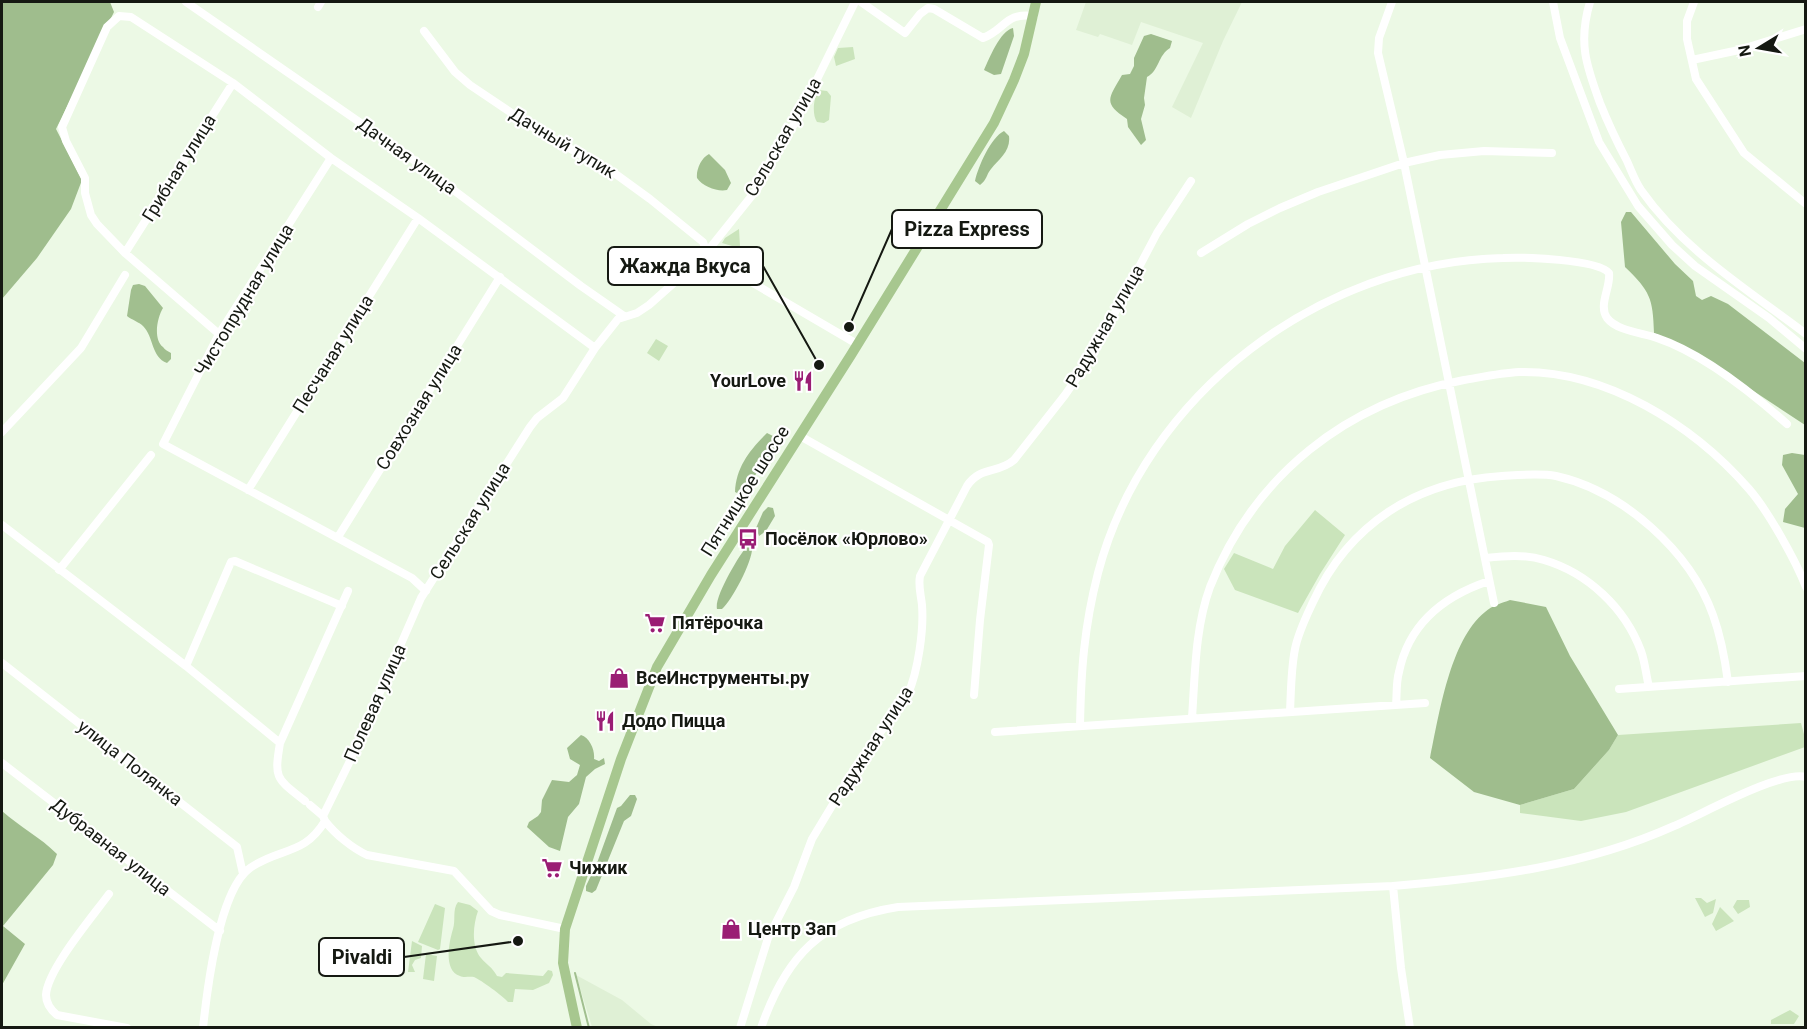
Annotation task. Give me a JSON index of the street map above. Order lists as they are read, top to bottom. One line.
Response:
{"streets":{"main road":["Пятницкое шоссе"],"street":["Сельская улица","Дачный тупик","Дачная улица","Грибная улица","Чистопрудная улица","Радужная улица","Песчаная улица","Совхозная улица","Полевая улица","улица Полянка","Дубравная улица"]},"crossings":[["Сельская улица","Дачный тупик"],["Сельская улица","Дачная улица"],["Сельская улица","Полевая улица"],["Чистопрудная улица","Песчаная улица"]],"places":{"other":["Pizza Express","Жажда Вкуса","Pivaldi"],"restaurant":["YourLove","Додо Пицца"],"bus stop":["Посёлок «Юрлово»"],"supermarket":["Пятёрочка","Чижик"],"shop":["ВсеИнструменты.ру","Центр Зап"]},"north":"left"}
